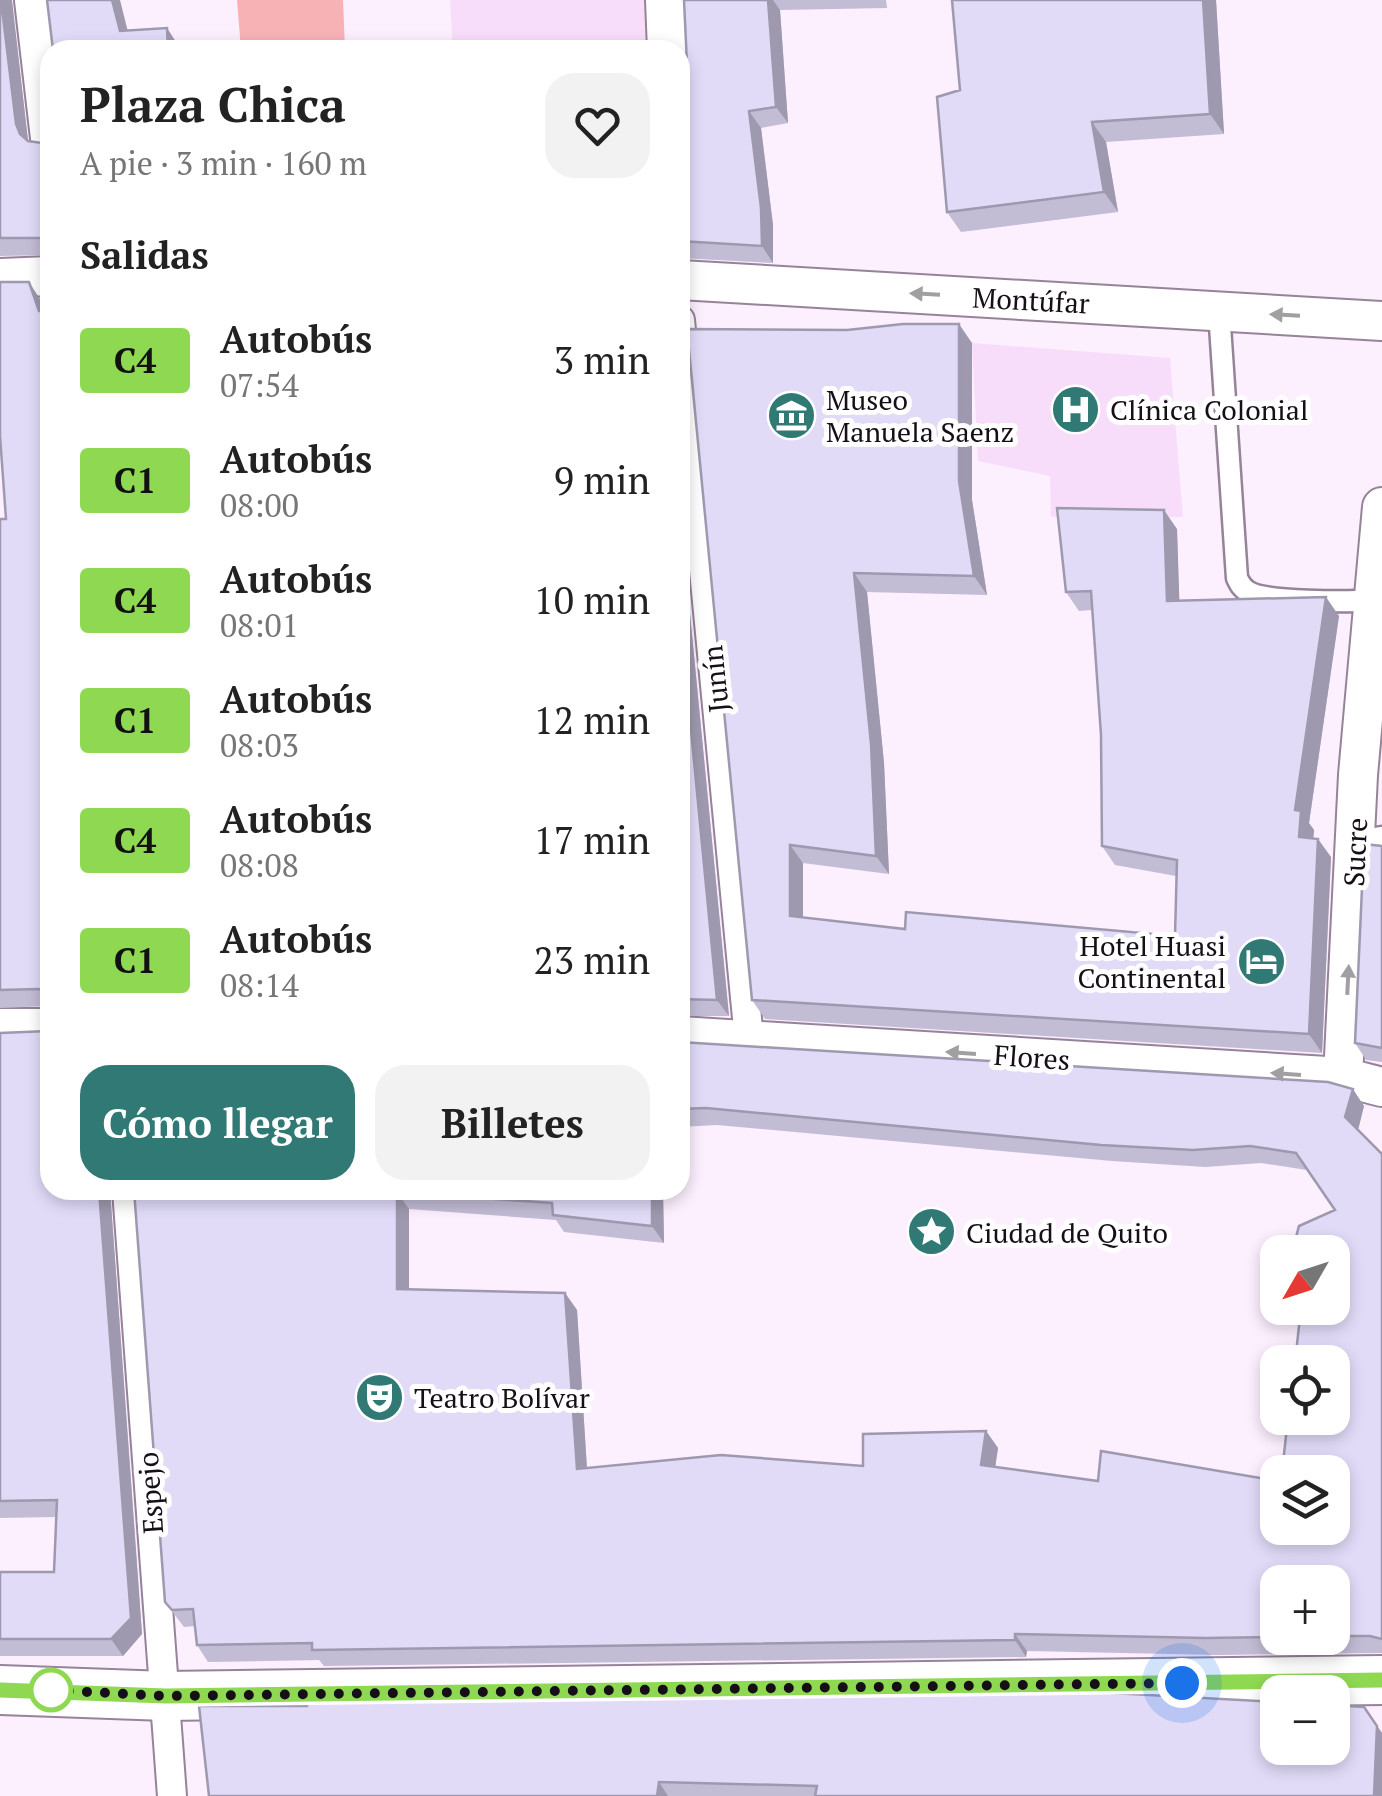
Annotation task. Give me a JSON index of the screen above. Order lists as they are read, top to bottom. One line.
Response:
{"streets":{"street":["Montúfar","Junín","Sucre","Flores","Espejo"]},"crossings":[["Junín","Flores"],["Sucre","Flores"]],"one_way":["Montúfar","Sucre","Flores"],"places":{"hospital":["Clínica Colonial"],"museum":["Museo Manuela Saenz"],"hotel":["Hotel Huasi Continental"],"place":["Ciudad de Quito"],"theatre":["Teatro Bolívar"]},"lines":["bus line C4"],"north":"bottom left","page":{"heading":[["Plaza Chica","A pie · 3 min · 160 m"],"Salidas"],"list":[{"mark":"C4","name":"Autobús","note":"07:54","value":"3 min"},{"mark":"C1","name":"Autobús","note":"08:00","value":"9 min"},{"mark":"C4","name":"Autobús","note":"08:01","value":"10 min"},{"mark":"C1","name":"Autobús","note":"08:03","value":"12 min"},{"mark":"C4","name":"Autobús","note":"08:08","value":"17 min"},{"mark":"C1","name":"Autobús","note":"08:14","value":"23 min"}],"buttons":["Cómo llegar","Billetes"],"map_buttons":["+","−"]}}
